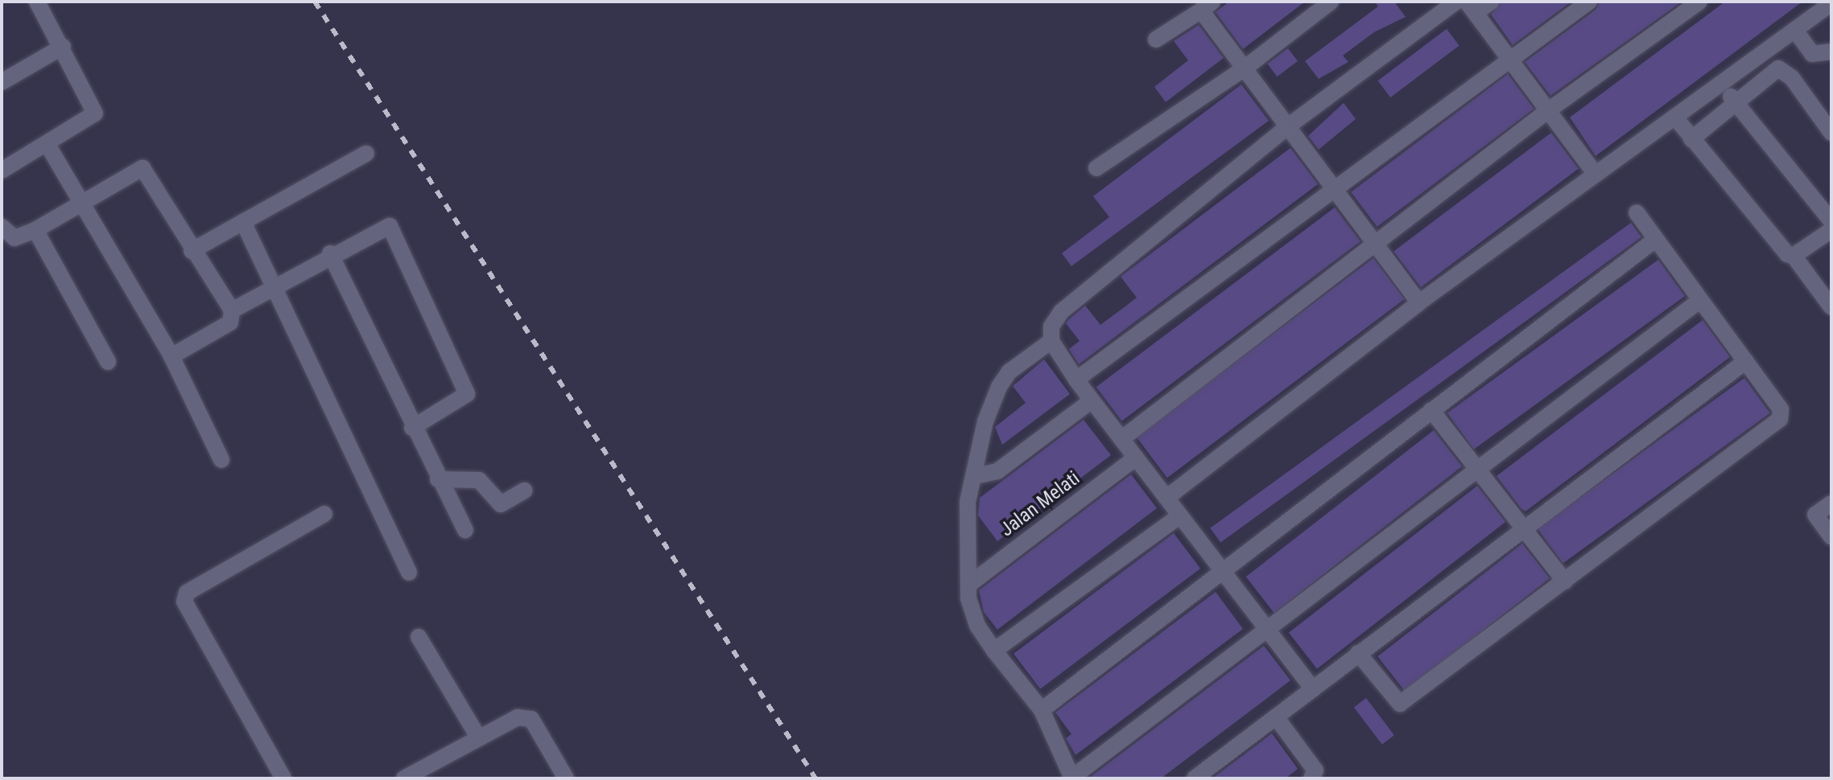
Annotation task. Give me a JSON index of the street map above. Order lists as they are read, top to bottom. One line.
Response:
{"streets":{"street":["Jalan Melati"]}}
